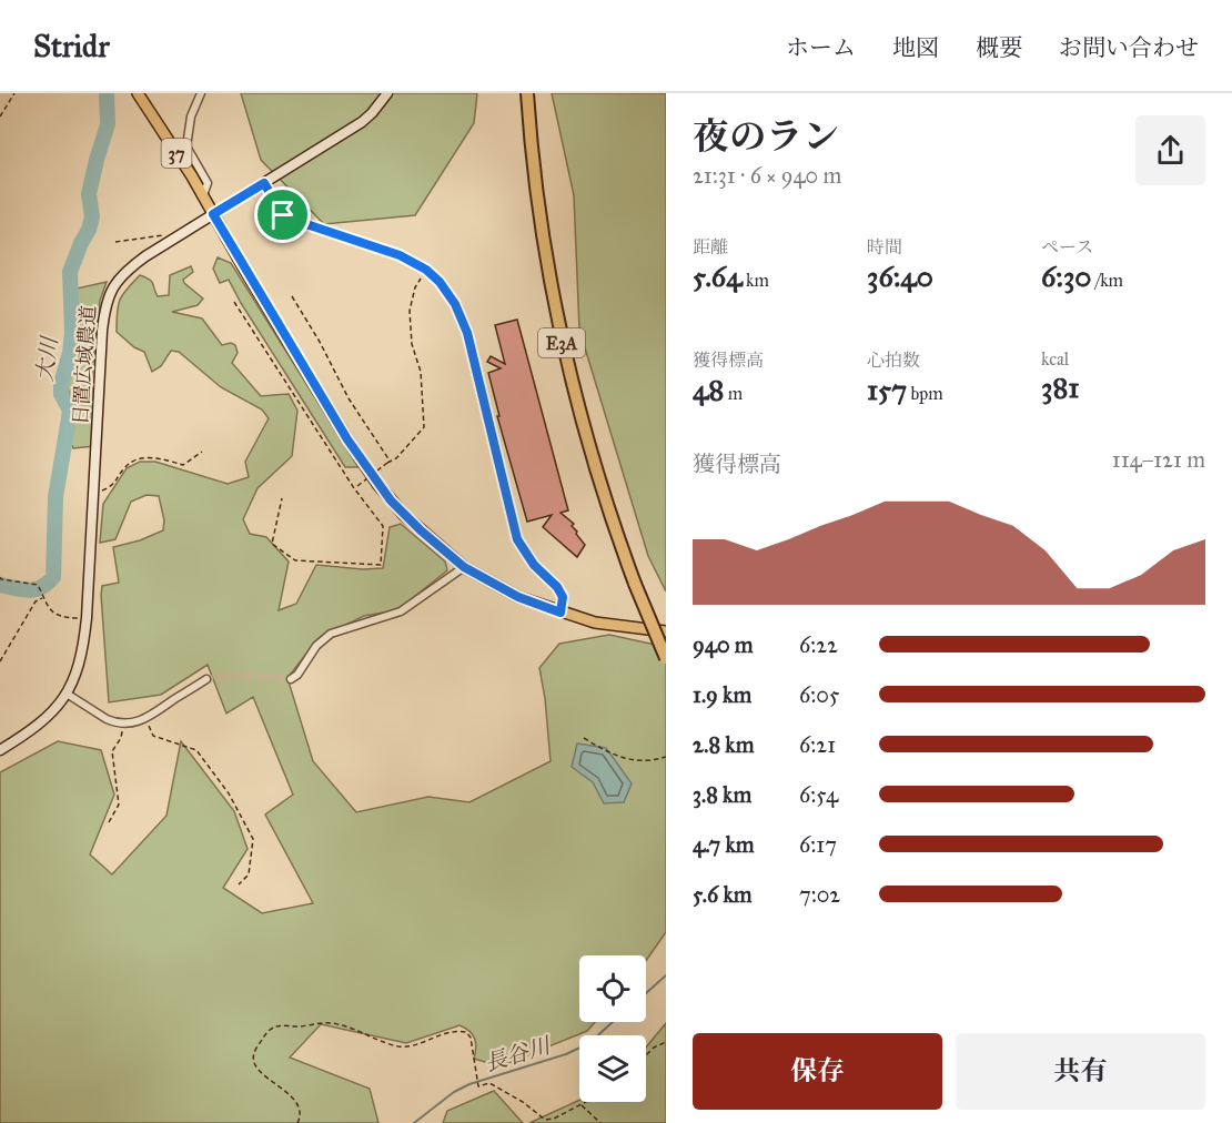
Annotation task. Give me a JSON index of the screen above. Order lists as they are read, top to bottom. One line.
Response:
{"streets":{"highway":["E3A"],"main road":["37"],"street":["日置広域農道"]},"crossings":[["37","日置広域農道"]],"water":["大川","長谷川"],"page":{"header":"Stridr","nav":["ホーム","地図","概要","お問い合わせ"],"heading":["夜のラン","21:31 · 6 × 940 m"],"stats":[["距離","5.64 km"],["時間","36:40"],["ペース","6:30 /km"],["獲得標高","48 m"],["心拍数","157 bpm"],["kcal","381"]],"chart":["獲得標高","114–121 m"],"list":[{"name":"940 m","note":"6:22"},{"name":"1.9 km","note":"6:05"},{"name":"2.8 km","note":"6:21"},{"name":"3.8 km","note":"6:54"},{"name":"4.7 km","note":"6:17"},{"name":"5.6 km","note":"7:02"}],"buttons":["保存","共有"]}}
